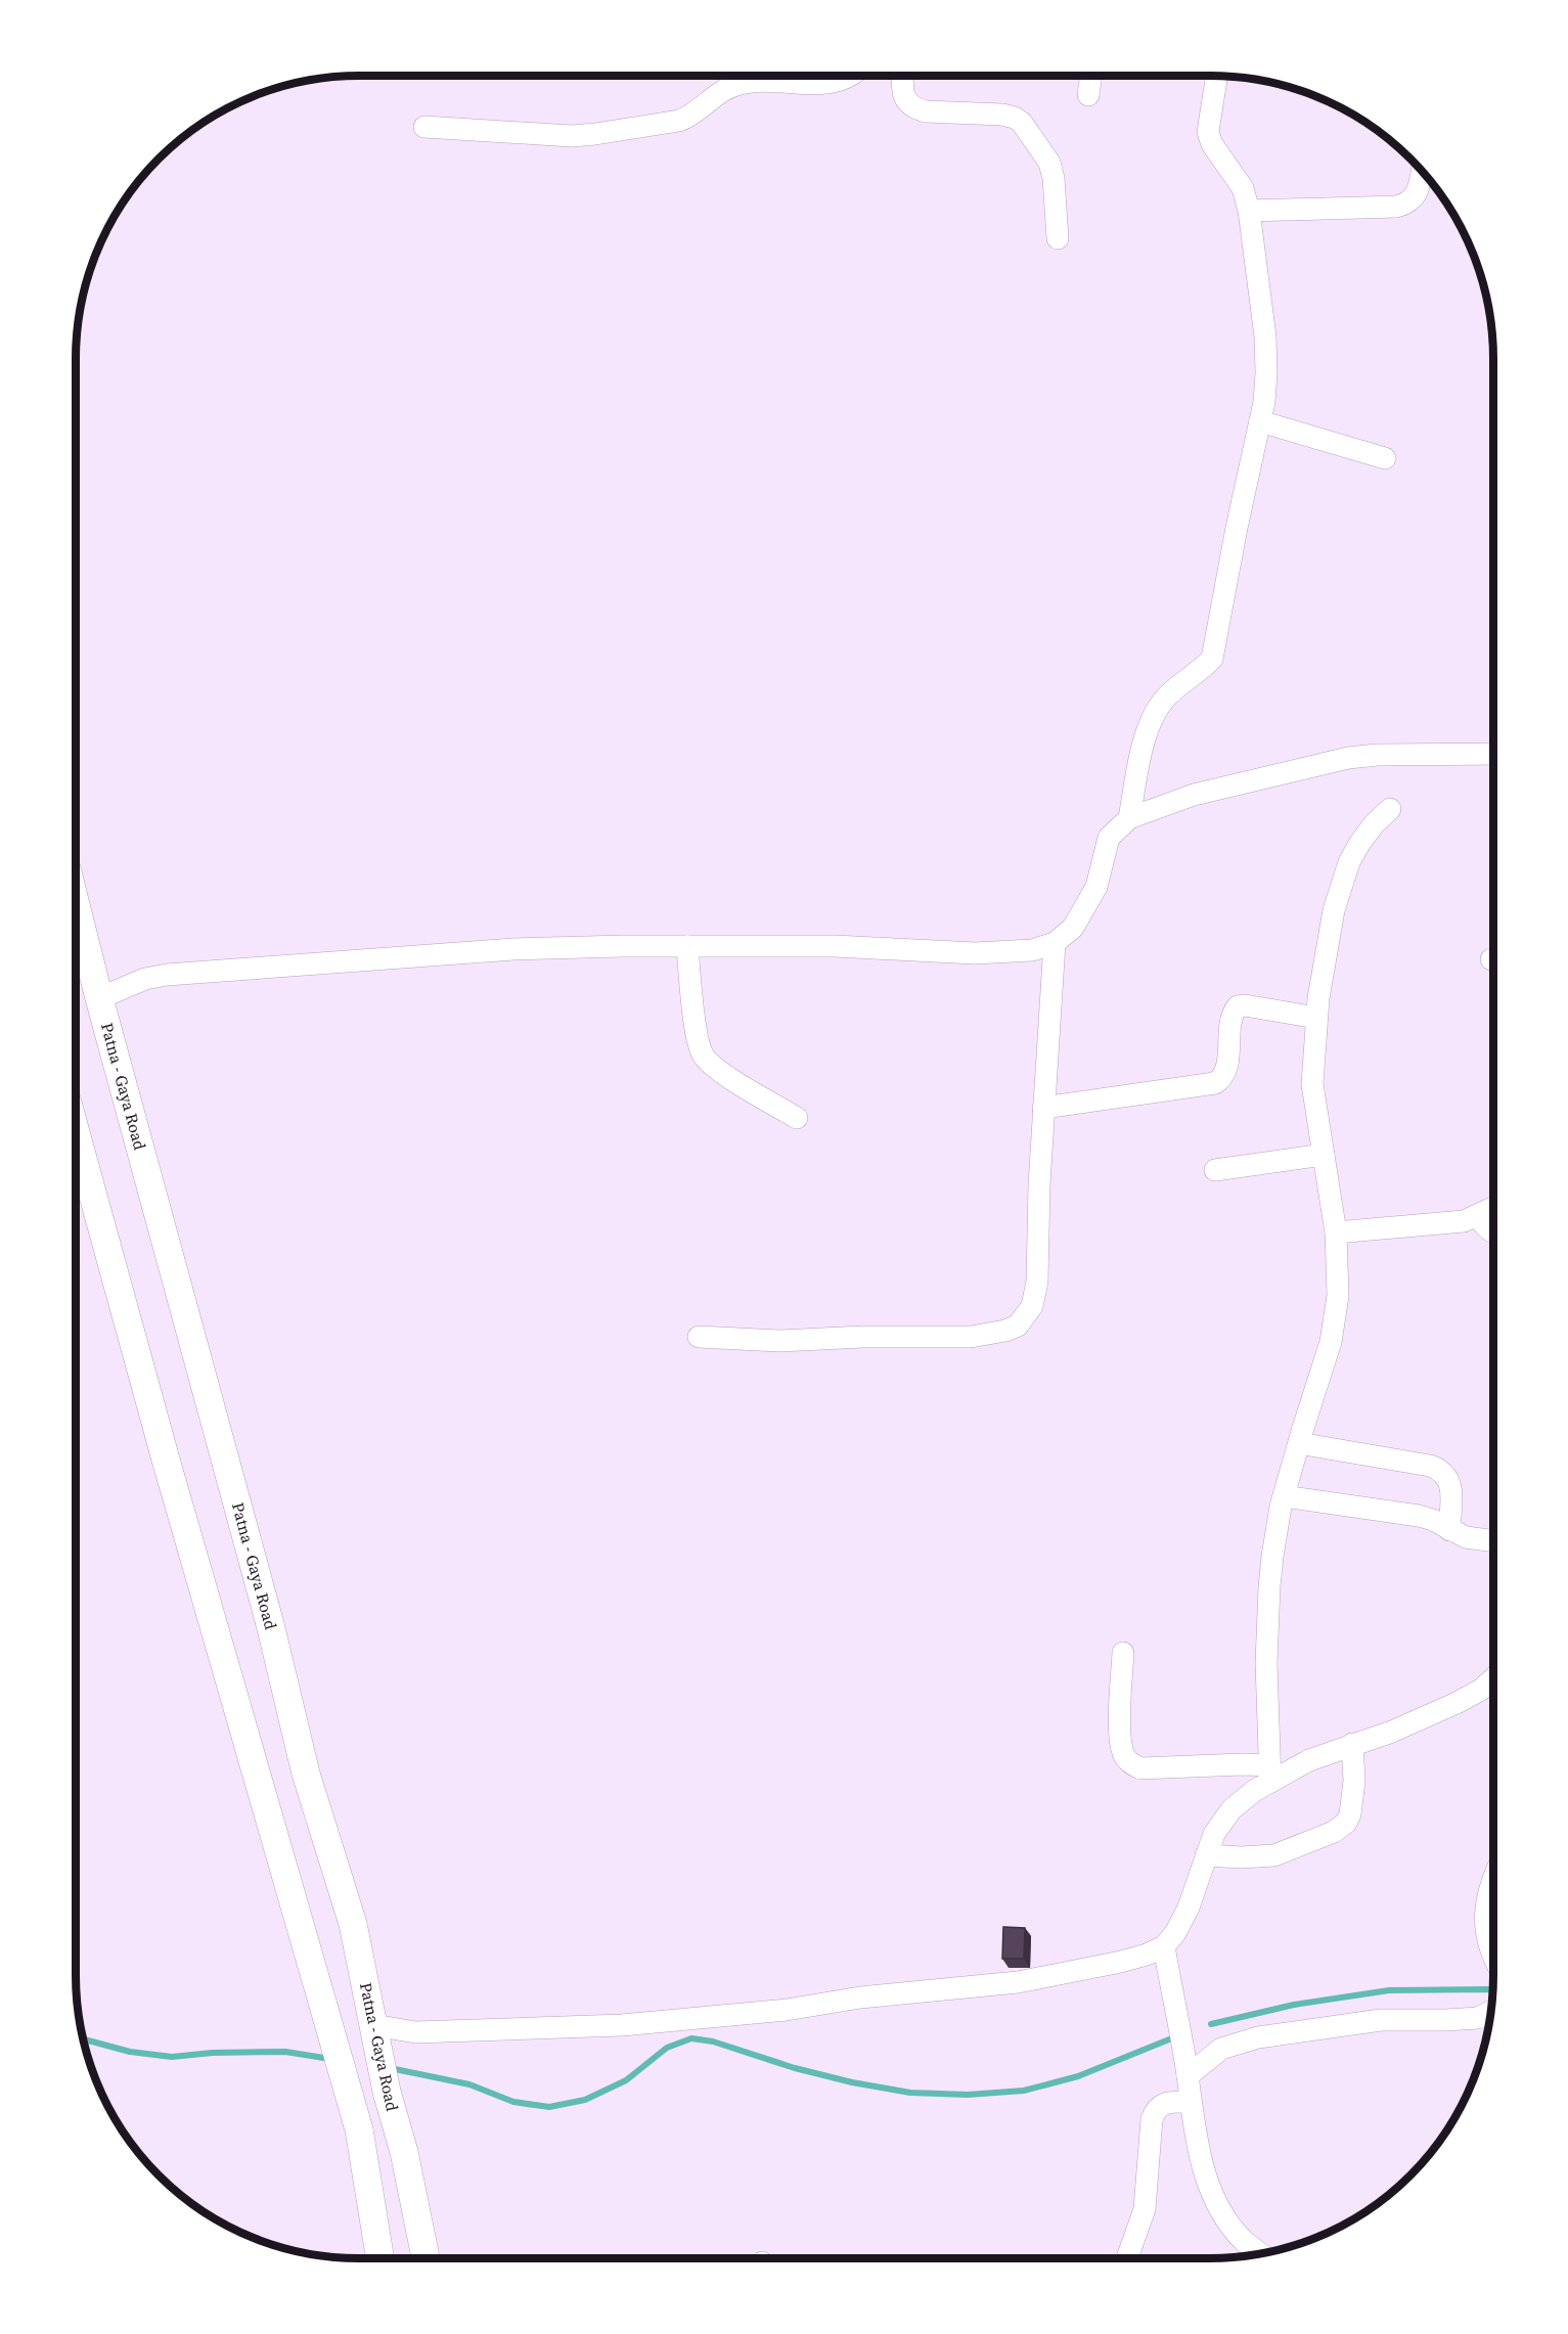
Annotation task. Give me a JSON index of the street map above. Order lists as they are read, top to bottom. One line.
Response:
{"streets":{"main road":["Patna - Gaya Road"]}}
